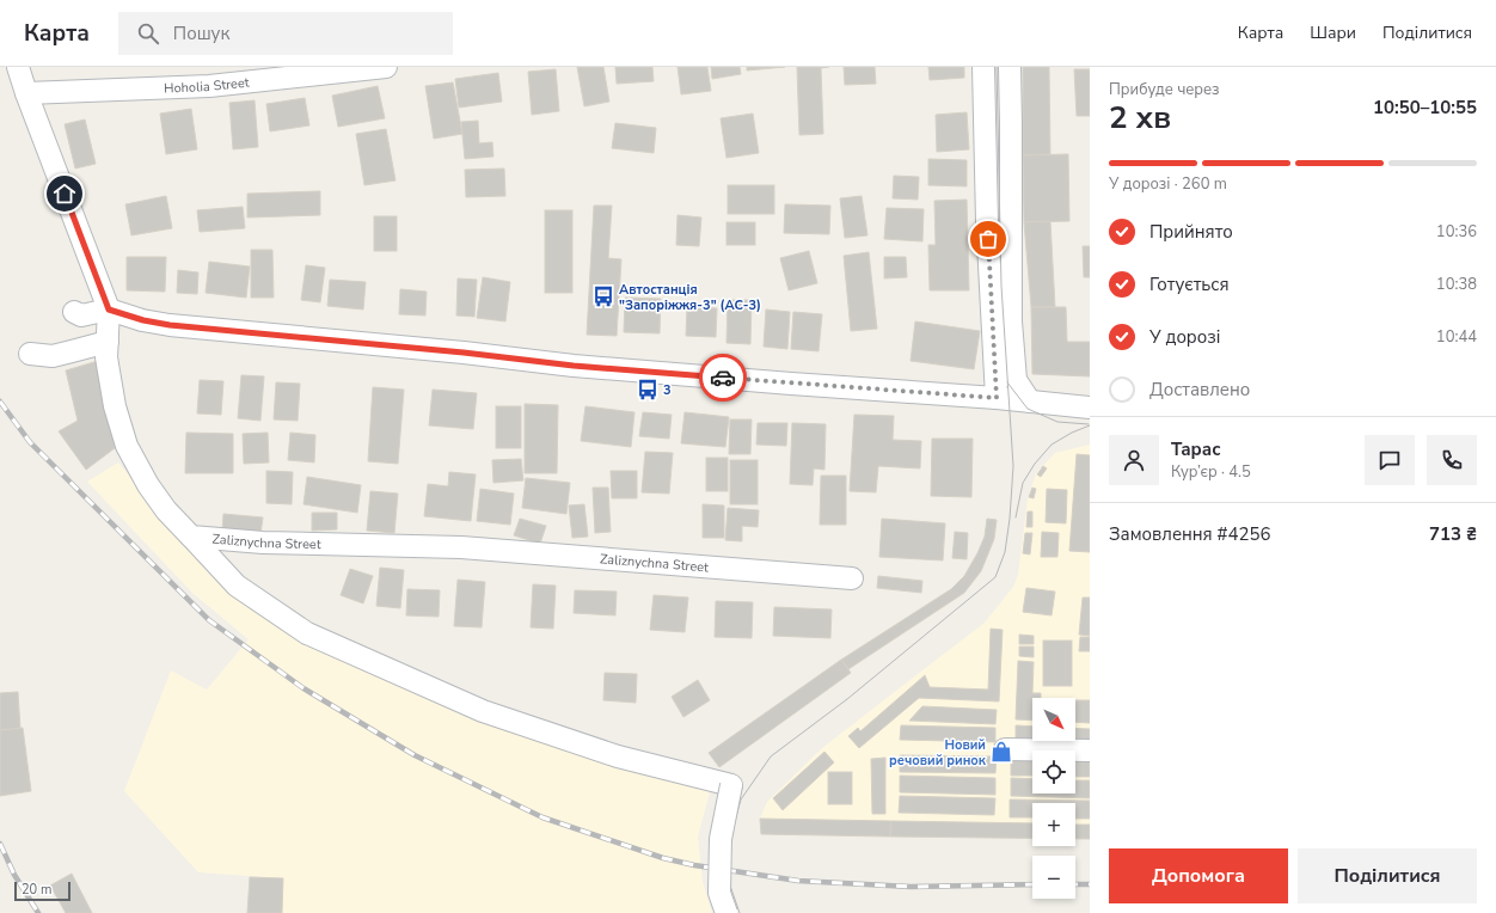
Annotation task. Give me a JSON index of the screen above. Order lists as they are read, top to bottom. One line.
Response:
{"streets":{"street":["Hoholia Street","Zaliznychna Street"]},"places":{"bus stop":["Автостанція \"Запоріжжя-3\" (АС-3)","3"],"shop":["Новий речовий ринок"]},"scale_bar":"20 m","north":"bottom right","page":{"header":"Карта","search":"Пошук","nav":["Карта","Шари","Поділитися"],"heading":["2 хв","Прибуде через","10:50–10:55"],"panel":["Тарас","Кур’єр · 4.5","Замовлення #4256","713 ₴"],"bar":"У дорозі · 260 m","list":[["Прийнято","10:36"],["Готується","10:38"],["У дорозі","10:44"],"Доставлено"],"map_buttons":["+","−"],"buttons":["Допомога","Поділитися"],"scale":"20 m"}}
